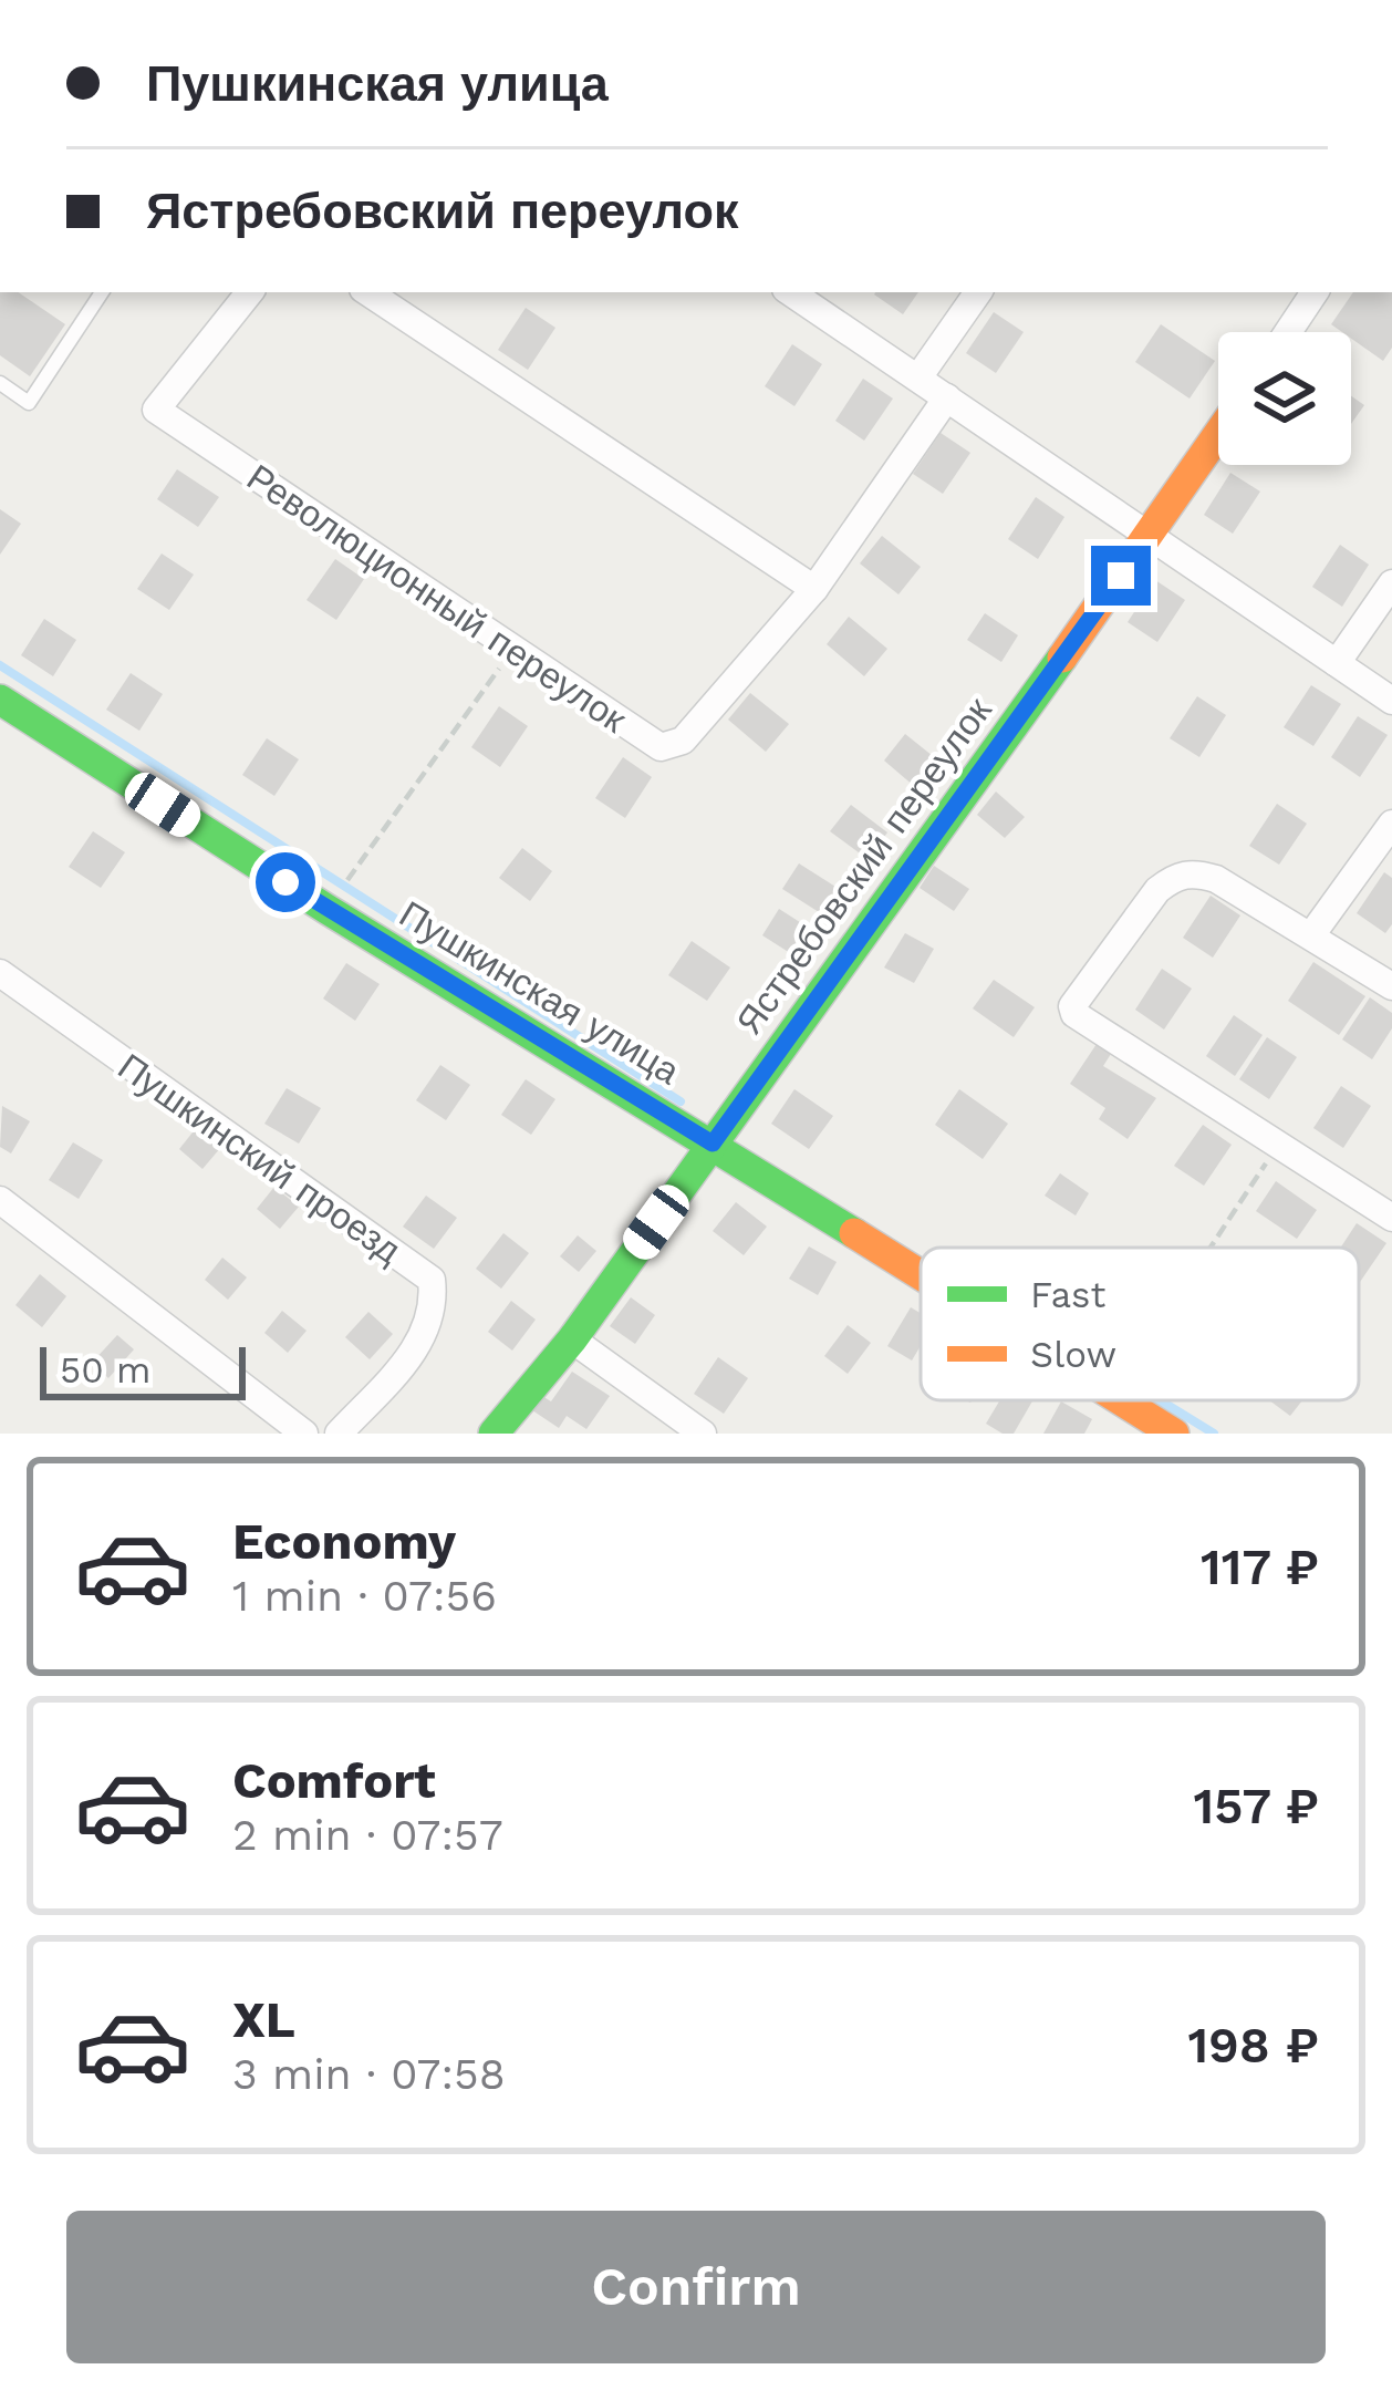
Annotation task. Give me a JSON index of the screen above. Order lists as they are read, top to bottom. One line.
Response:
{"streets":{"street":["Революционный переулок","Ястребовский переулок","Пушкинская улица","Пушкинский проезд"]},"crossings":[["Ястребовский переулок","Пушкинская улица"]],"legend":["Fast","Slow"],"scale_bar":"50 m","page":{"banner":["Пушкинская улица","Ястребовский переулок"],"scale":"50 m","list":[{"name":"Economy","note":"1 min · 07:56","value":"117 ₽"},{"name":"Comfort","note":"2 min · 07:57","value":"157 ₽"},{"name":"XL","note":"3 min · 07:58","value":"198 ₽"}],"buttons":"Confirm"}}
